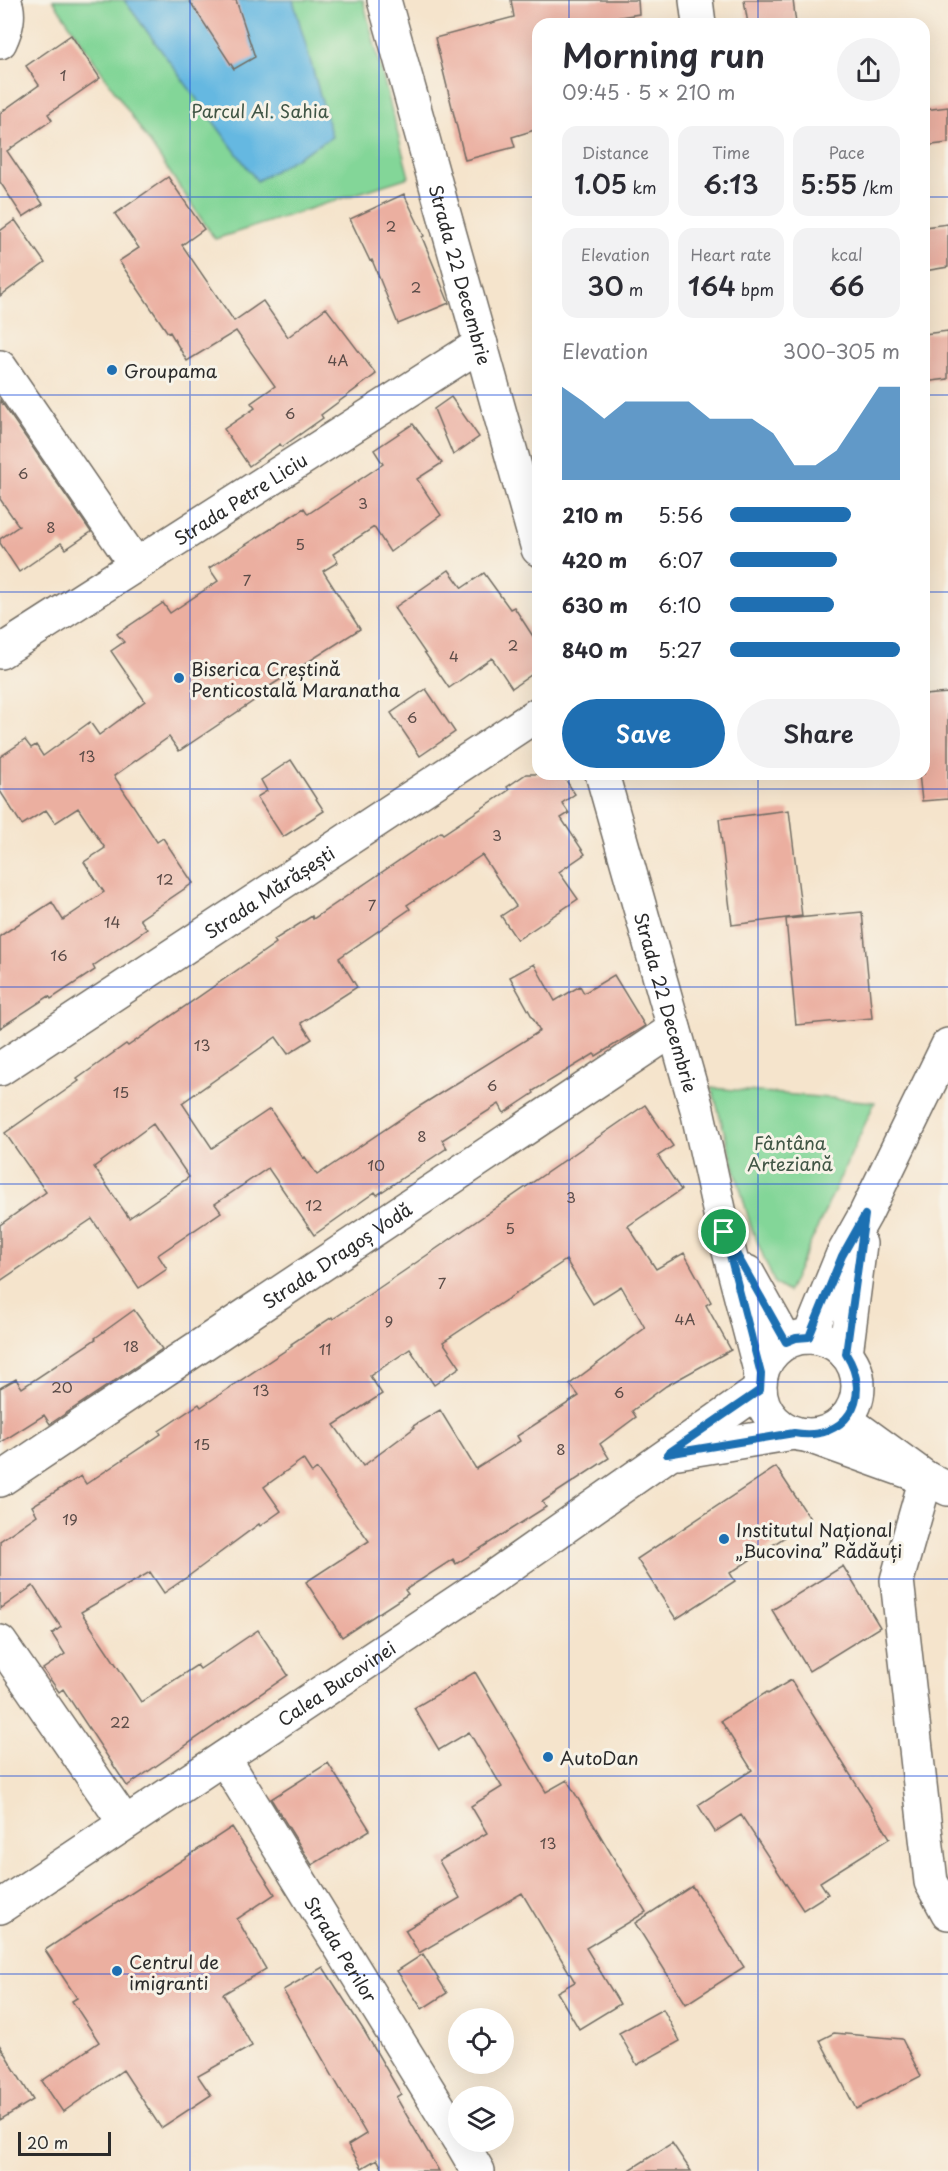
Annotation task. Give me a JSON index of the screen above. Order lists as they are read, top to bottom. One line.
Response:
{"streets":{"street":["Strada 22 Decembrie","Strada Petre Liciu","Strada Mărășești","Strada Dragoș Vodă","Calea Bucovinei","Strada Perilor"]},"crossings":[["Strada 22 Decembrie","Strada Petre Liciu"],["Strada 22 Decembrie","Strada Dragoș Vodă"],["Strada 22 Decembrie","Calea Bucovinei"],["Calea Bucovinei","Strada Perilor"]],"parks":["Parcul Al. Sahia","Fântâna Arteziană"],"places":["Groupama","Biserica Creștină Penticostală Maranatha","Institutul Național „Bucovina” Rădăuți","AutoDan","Centrul de imigranti"],"house_numbers":["1","2","2","4A","6","6","3","8","5","7","2","4","6","13","3","12","7","14","16","13","6","15","8","10","3","12","5","7","4A","9","18","11","20","13","6","15","8","19","22","13"],"scale_bar":"20 m","page":{"heading":["Morning run","09:45 · 5 × 210 m"],"stats":[["Distance","1.05 km"],["Time","6:13"],["Pace","5:55 /km"],["Elevation","30 m"],["Heart rate","164 bpm"],["kcal","66"]],"chart":["Elevation","300–305 m"],"list":[{"name":"210 m","note":"5:56"},{"name":"420 m","note":"6:07"},{"name":"630 m","note":"6:10"},{"name":"840 m","note":"5:27"}],"buttons":["Save","Share"],"scale":"20 m"}}
